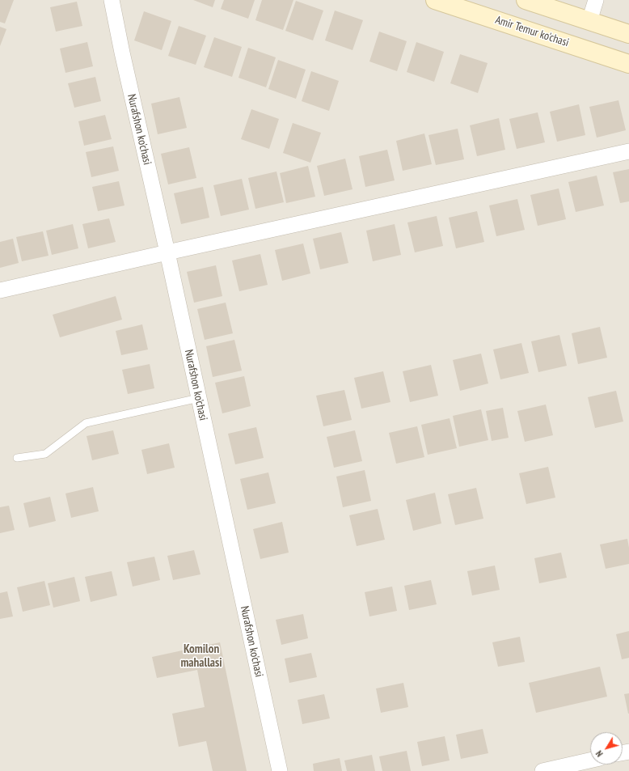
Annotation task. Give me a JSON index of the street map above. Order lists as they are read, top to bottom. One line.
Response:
{"streets":{"main road":["Amir Temur ko'chasi"],"street":["Nurafshon ko'chasi"]},"districts":["Komilon mahallasi"],"north":"bottom left"}
